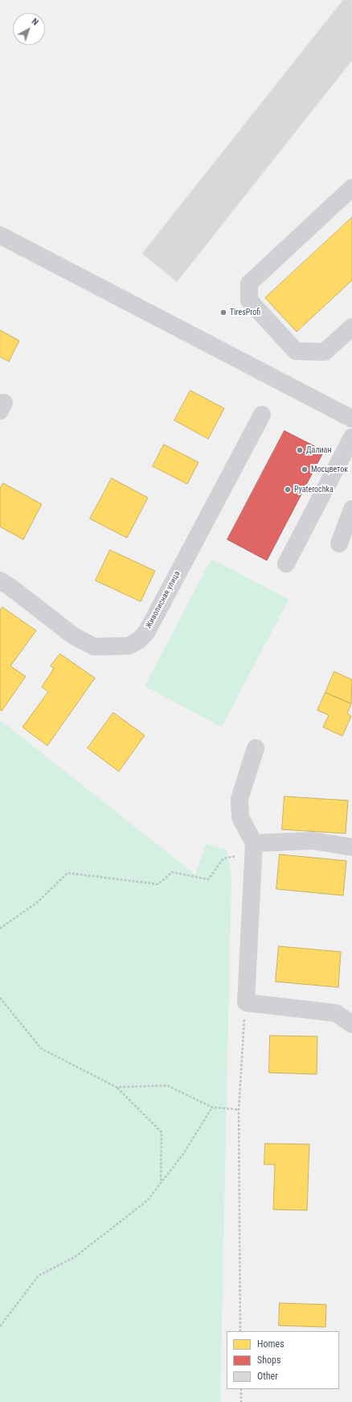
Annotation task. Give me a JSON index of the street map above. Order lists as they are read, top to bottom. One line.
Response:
{"streets":{"street":["Живописная улица"]},"places":["TiresProfi","Далиан","Мосцветок","Pyaterochka"],"legend":["Homes","Shops","Other"],"north":"top right"}
